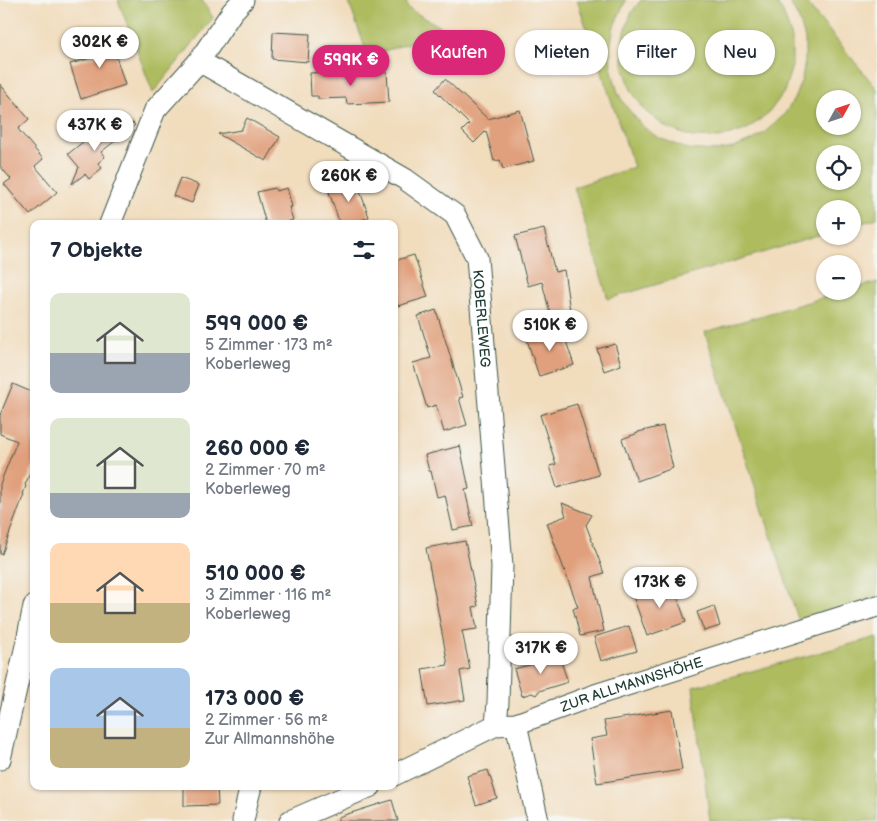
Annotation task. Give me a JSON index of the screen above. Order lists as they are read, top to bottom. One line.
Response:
{"streets":{"street":["KOBERLEWEG","ZUR ALLMANNSHÖHE"]},"crossings":[["KOBERLEWEG","ZUR ALLMANNSHÖHE"]],"north":"top right","page":{"price":["302K €","599K €","437K €","260K €","510K €","173K €","317K €"],"chip":["Kaufen","Mieten","Filter","Neu"],"map_buttons":["+","−"],"heading":"7 Objekte","list":[{"name":"599 000 €","note":"5 Zimmer · 173 m² · Koberleweg"},{"name":"260 000 €","note":"2 Zimmer · 70 m² · Koberleweg"},{"name":"510 000 €","note":"3 Zimmer · 116 m² · Koberleweg"},{"name":"173 000 €","note":"2 Zimmer · 56 m² · Zur Allmannshöhe"}]}}
